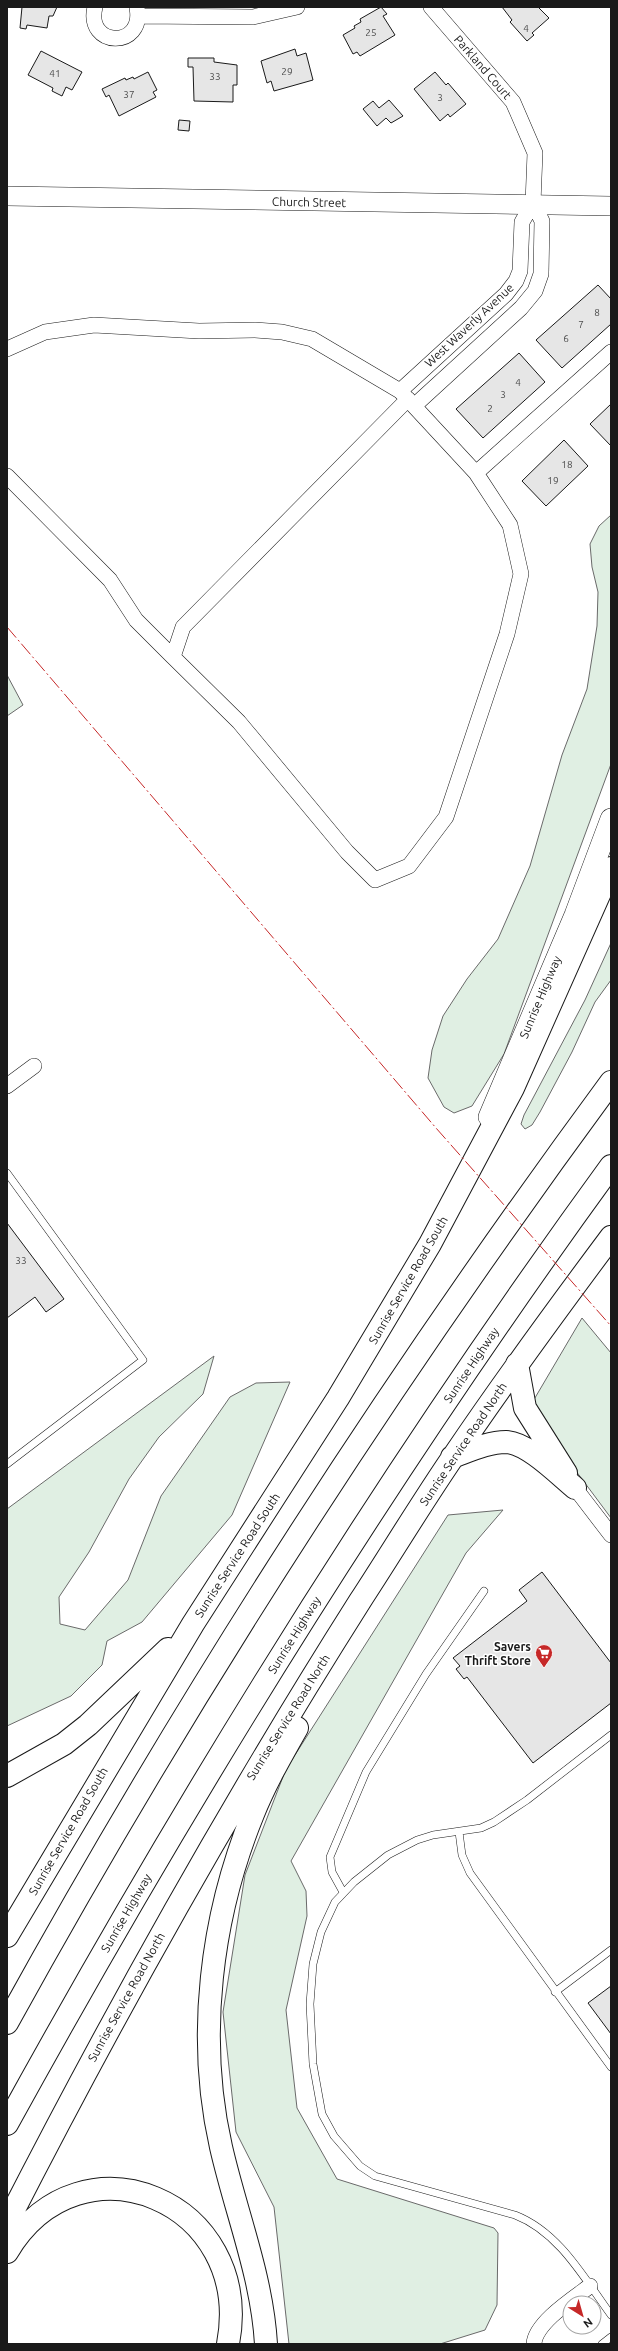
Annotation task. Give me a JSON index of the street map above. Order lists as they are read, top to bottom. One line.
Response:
{"streets":{"highway":["Sunrise Highway","Sunrise Service Road South","Sunrise Service Road North"],"street":["Parkland Court","Church Street","West Waverly Avenue"]},"crossings":[["Parkland Court","Church Street"],["Parkland Court","West Waverly Avenue"],["Church Street","West Waverly Avenue"],["Sunrise Highway","Sunrise Service Road South"]],"places":{"supermarket":["Savers Thrift Store"]},"house_numbers":["4","25","29","41","33","37","3","8","7","6","4","3","2","18","19","33"],"north":"bottom right"}
